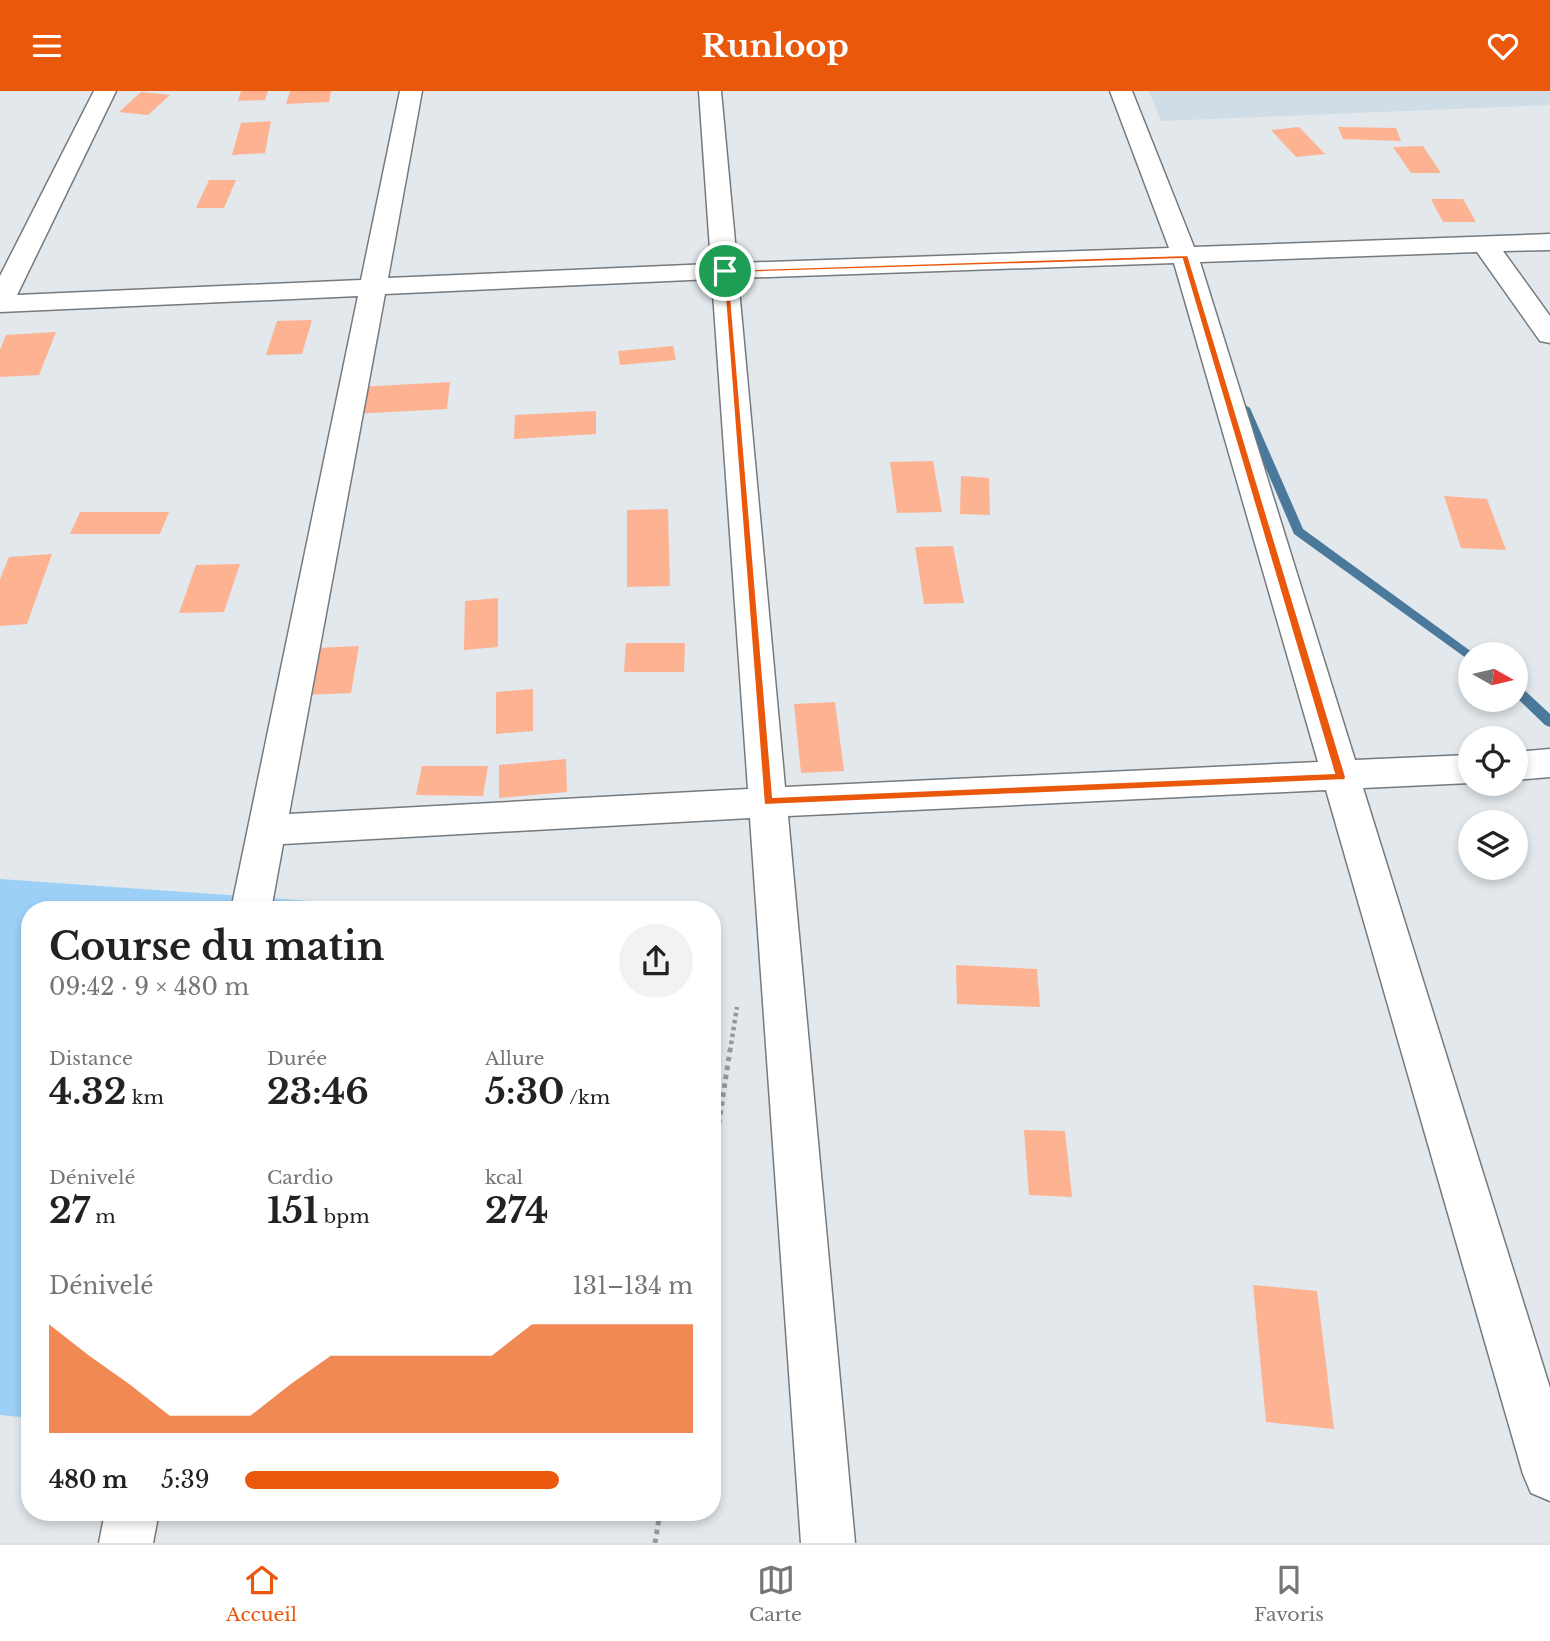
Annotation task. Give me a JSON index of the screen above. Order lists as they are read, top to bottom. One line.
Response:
{"north":"right","page":{"header":"Runloop","heading":["Course du matin","09:42 · 9 × 480 m"],"stats":[["Distance","4.32 km"],["Durée","23:46"],["Allure","5:30 /km"],["Dénivelé","27 m"],["Cardio","151 bpm"],["kcal","274"]],"chart":["Dénivelé","131–134 m"],"list":[{"name":"480 m","note":"5:39"}],"tabs":["Accueil","Carte","Favoris"]}}
